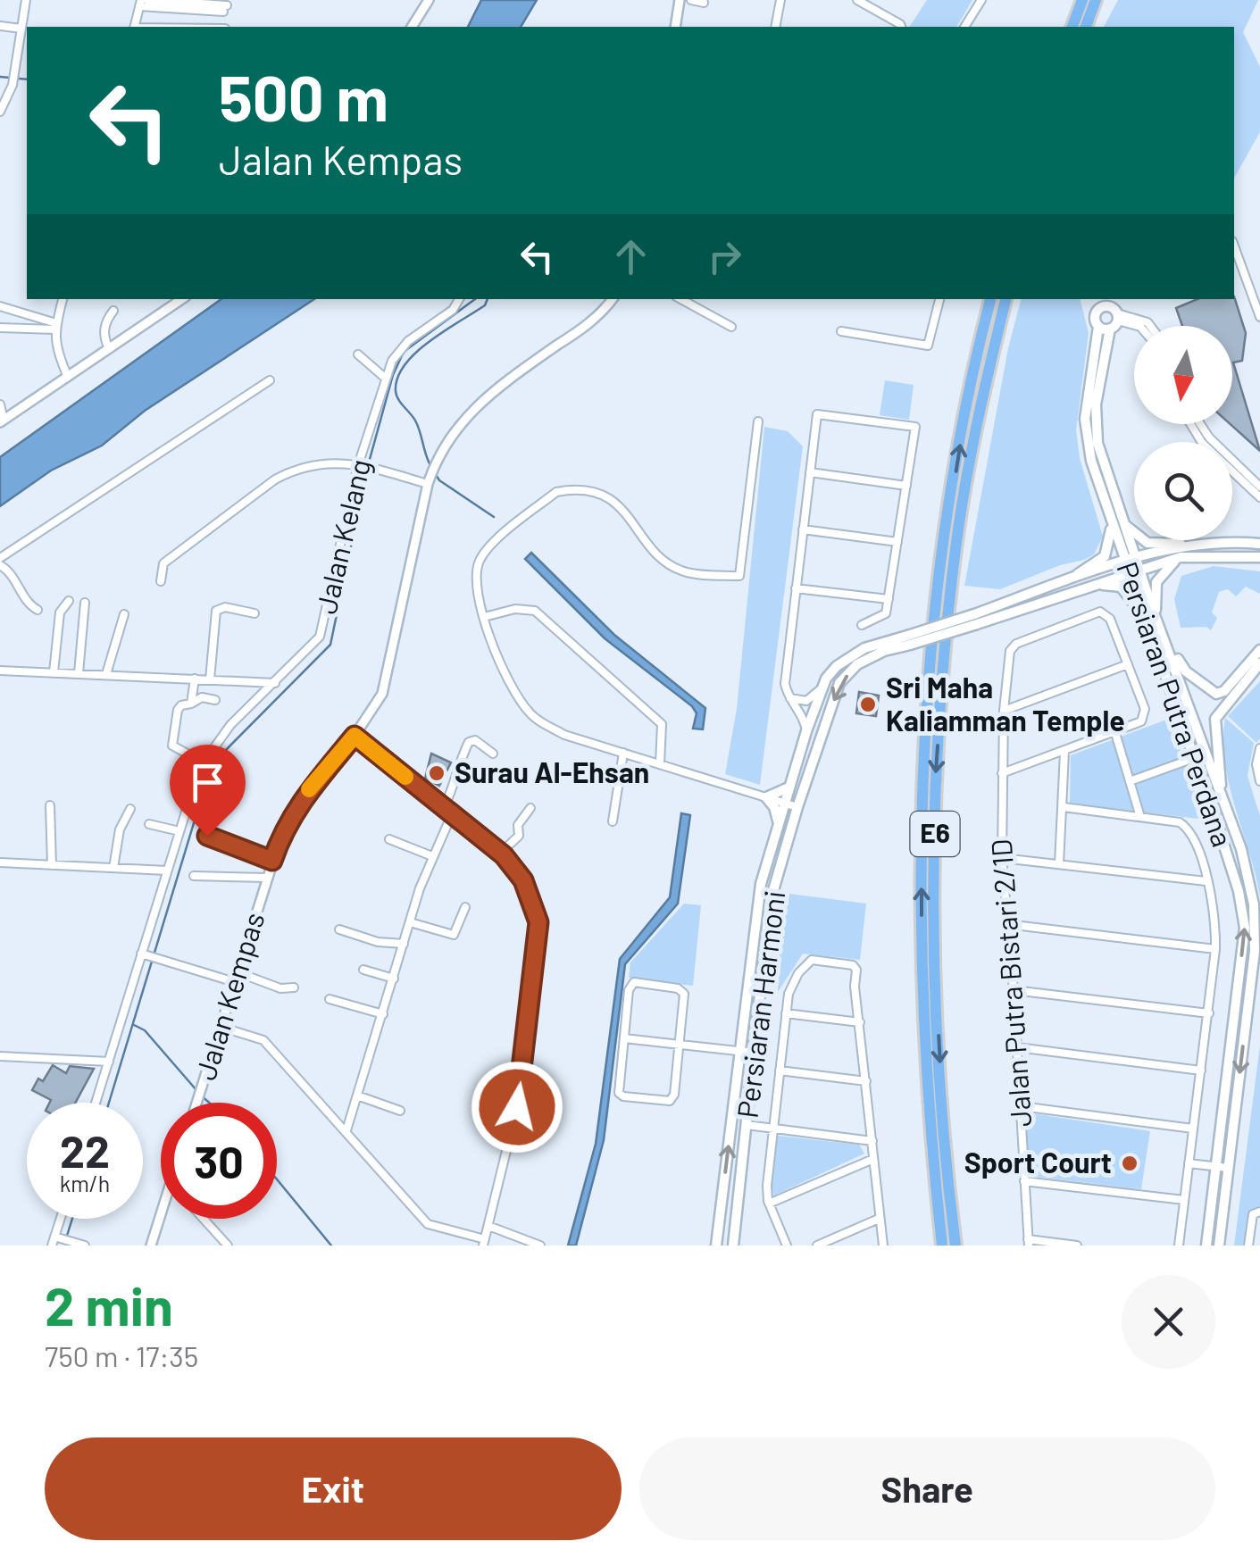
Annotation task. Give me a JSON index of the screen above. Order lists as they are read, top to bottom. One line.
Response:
{"streets":{"highway":["E6"],"main road":["Persiaran Putra Perdana","Persiaran Harmoni"],"street":["Jalan Kelang","Jalan Putra Bistari 2/1D","Jalan Kempas"]},"crossings":[["Persiaran Putra Perdana","Persiaran Harmoni"]],"places":["Sri Maha Kaliamman Temple","Surau Al-Ehsan","Sport Court"],"north":"bottom","page":{"turn":["500 m","Jalan Kempas"],"speed":"22 km/h","limit":"30","heading":["2 min","750 m · 17:35"],"buttons":["Exit","Share"]}}
